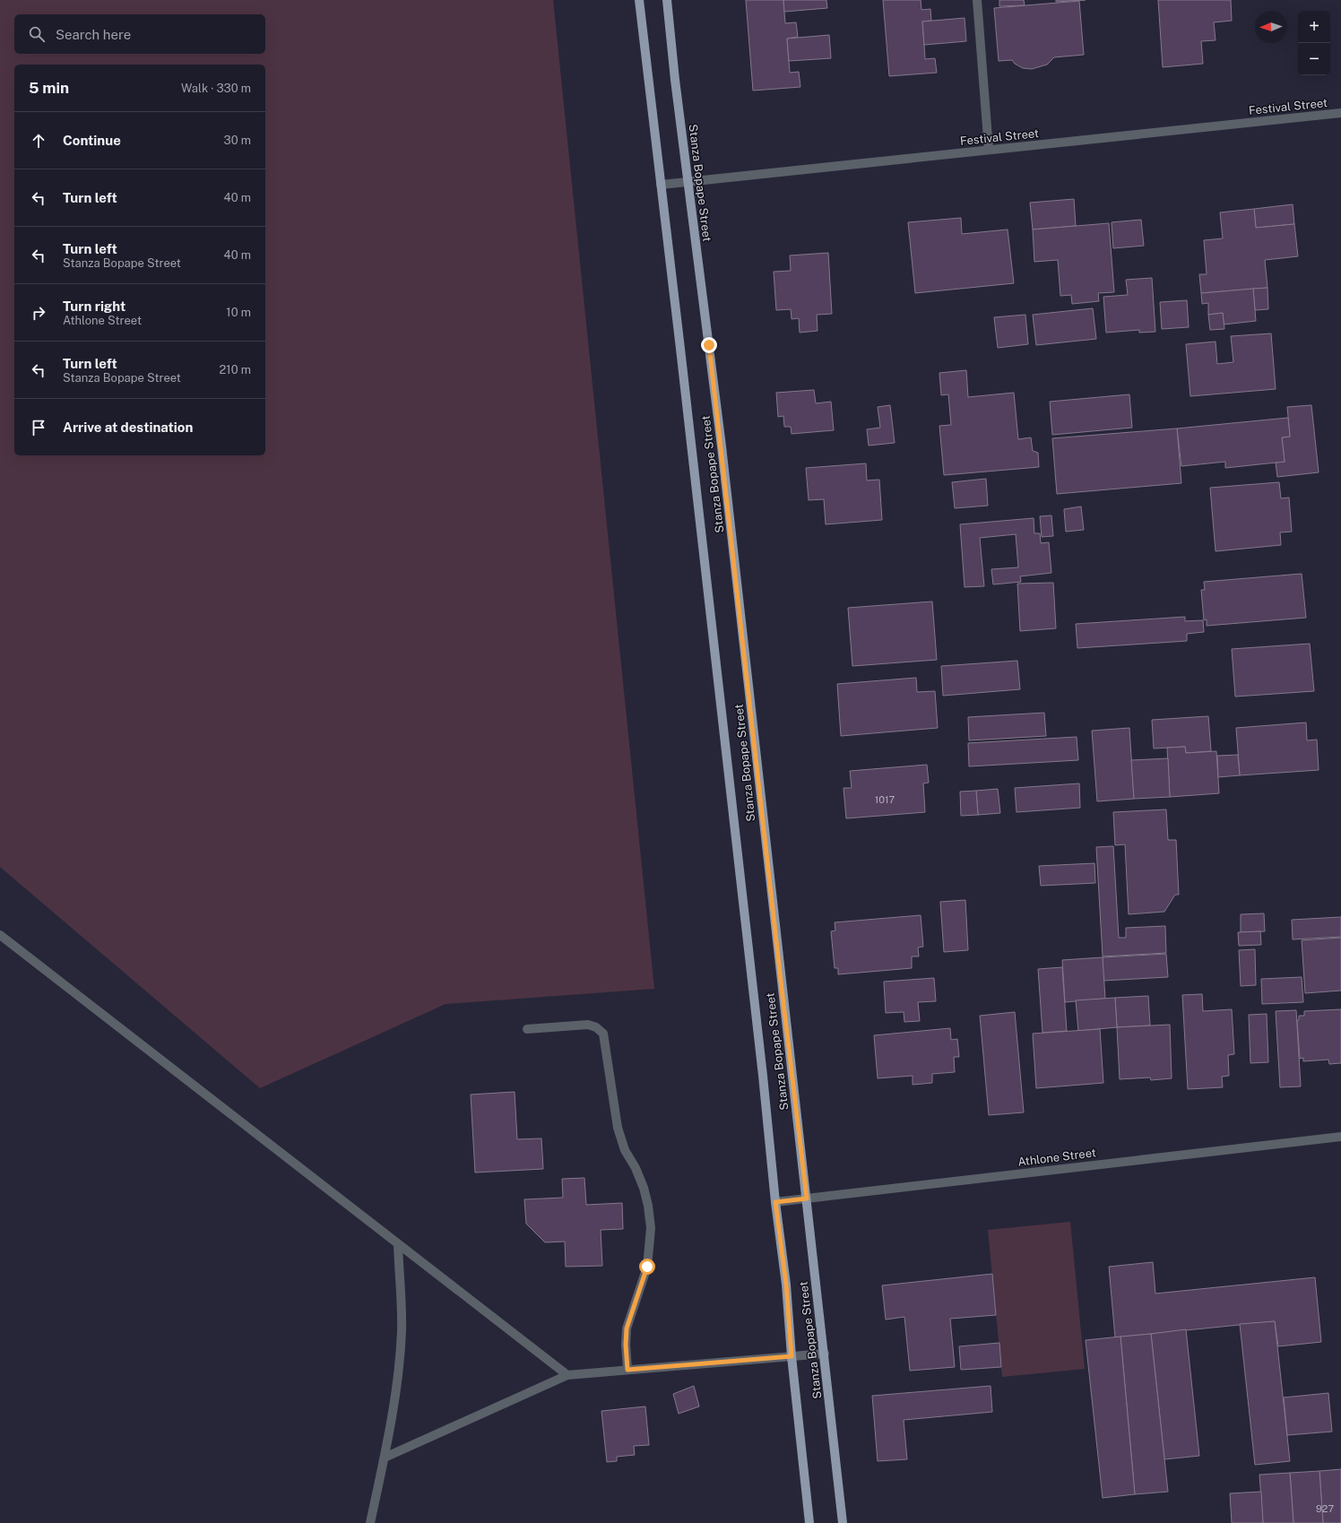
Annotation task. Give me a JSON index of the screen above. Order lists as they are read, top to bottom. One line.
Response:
{"streets":{"main road":["Stanza Bopape Street"],"street":["Festival Street","Athlone Street"]},"crossings":[["Festival Street","Stanza Bopape Street"],["Stanza Bopape Street","Athlone Street"]],"house_numbers":["1017","927"],"north":"left","page":{"map_buttons":["+","−"],"search":"Search here","heading":["5 min","Walk · 330 m"],"list":[["Continue","30 m"],["Turn left","40 m"],["Turn left","Stanza Bopape Street","40 m"],["Turn right","Athlone Street","10 m"],["Turn left","Stanza Bopape Street","210 m"],"Arrive at destination"]}}
